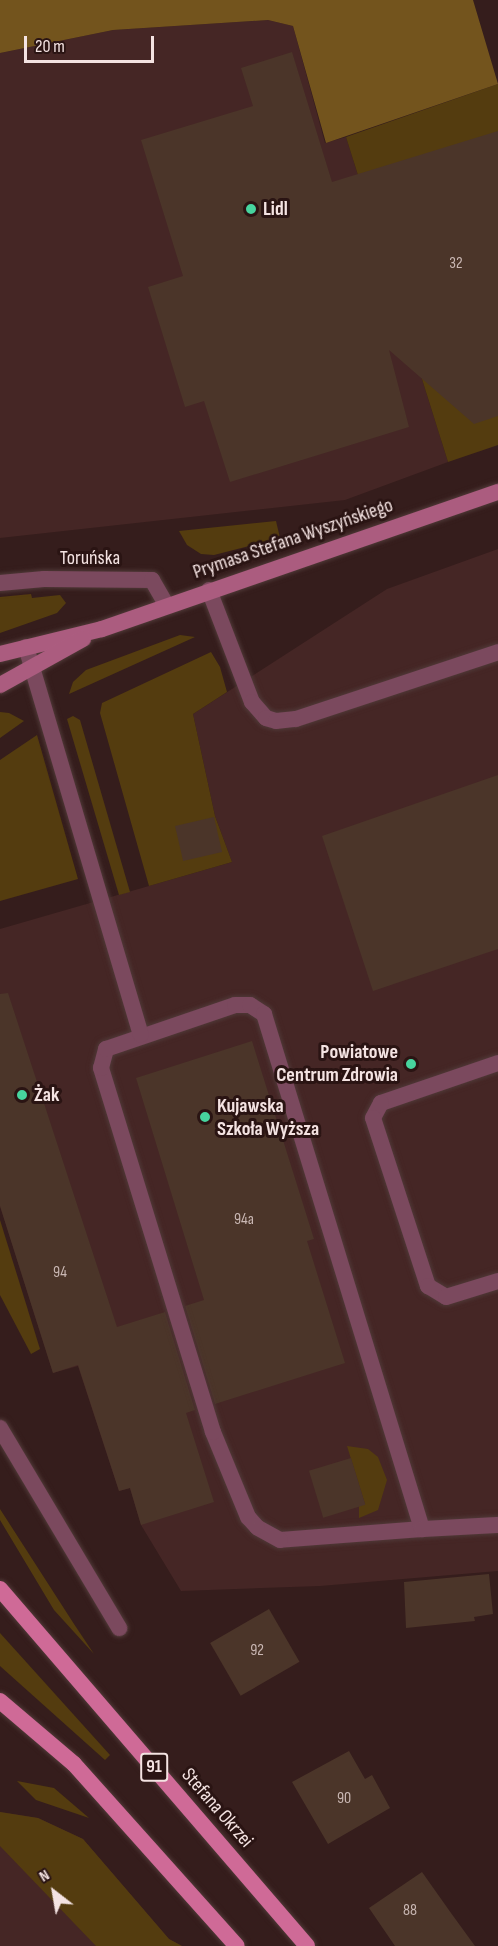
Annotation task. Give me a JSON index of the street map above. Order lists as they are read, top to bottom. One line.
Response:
{"streets":{"main road":["Prymasa Stefana Wyszyńskiego","91","Stefana Okrzei"],"street":["Toruńska"]},"crossings":[["Prymasa Stefana Wyszyńskiego","Toruńska"]],"places":["Lidl","Powiatowe Centrum Zdrowia","Żak","Kujawska Szkoła Wyższa"],"house_numbers":["32","94a","94","92","90","88"],"scale_bar":"20 m","north":"top left"}
